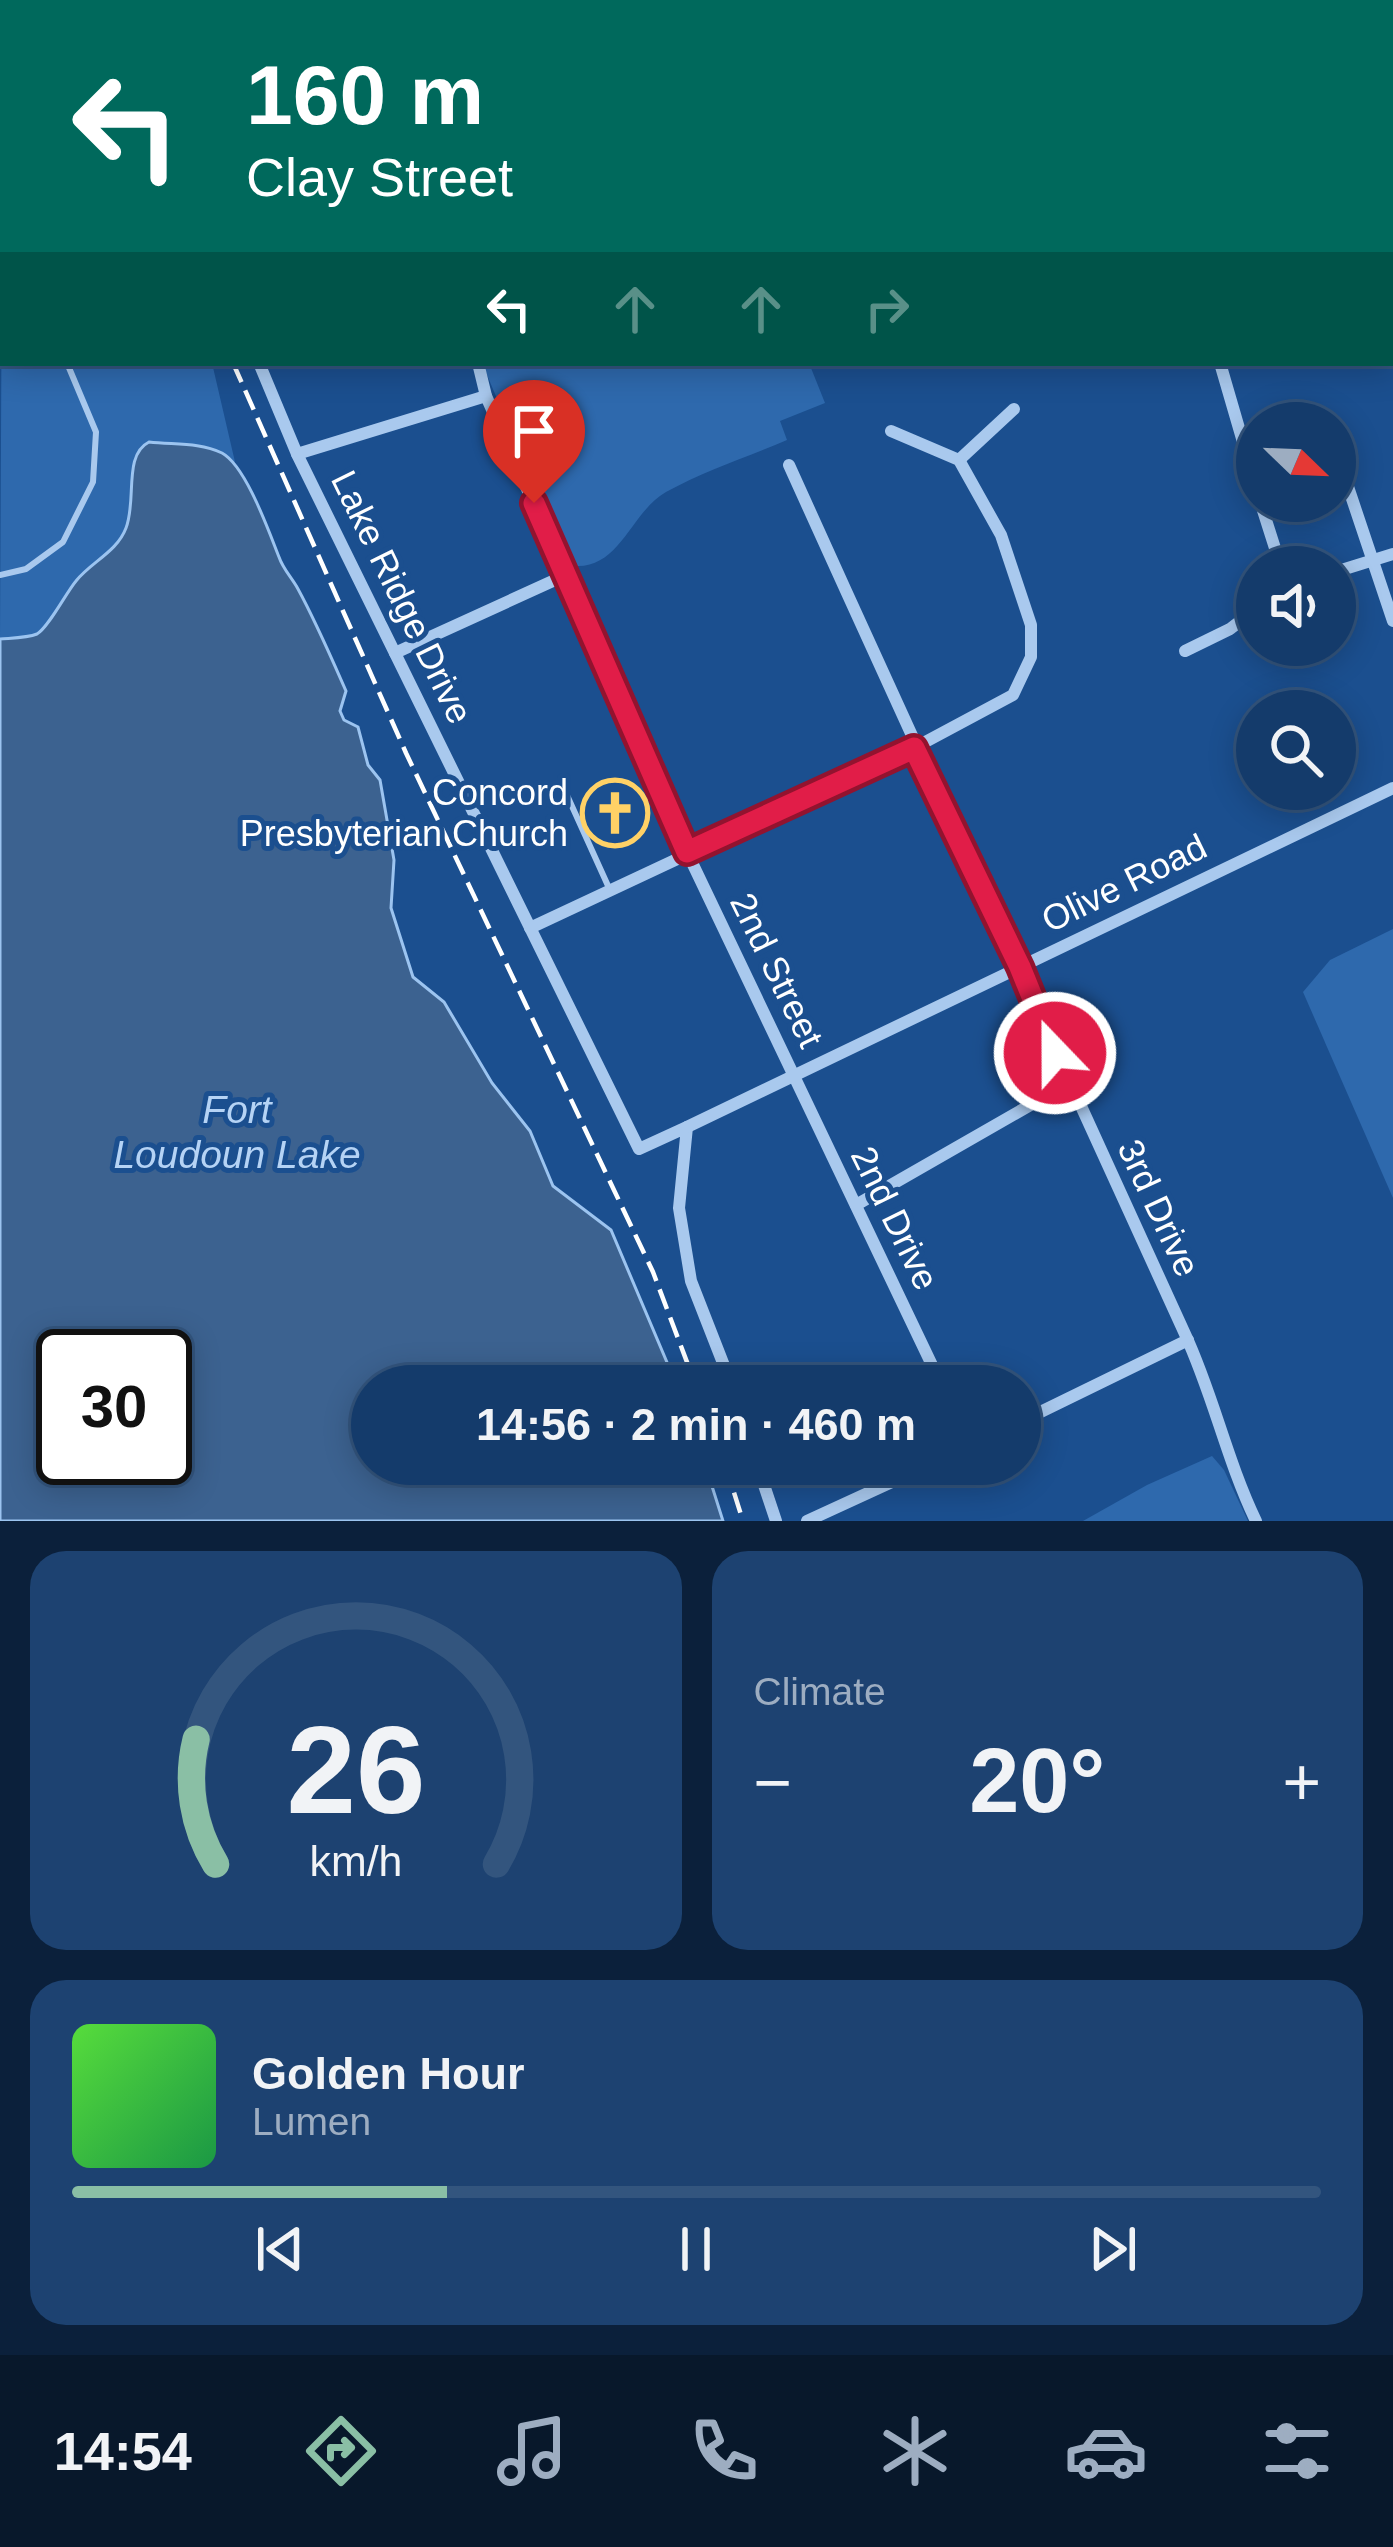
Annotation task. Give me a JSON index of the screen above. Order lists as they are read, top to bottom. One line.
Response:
{"streets":{"street":["Lake Ridge Drive","Olive Road","2nd Street","3rd Drive","2nd Drive"]},"crossings":[["Lake Ridge Drive","Olive Road"],["Olive Road","2nd Street"],["Olive Road","3rd Drive"],["Olive Road","2nd Drive"],["2nd Street","2nd Drive"]],"water":["Fort Loudoun Lake"],"places":{"church":["Concord Presbyterian Church"]},"north":"bottom right","page":{"turn":["160 m","Clay Street"],"limit":"30","trip":"14:56 · 2 min · 460 m","tile":"Climate","heat":["−","20°","+"],"song":["Golden Hour","Lumen"],"tabs":"14:54","gauge":["26","km/h"]}}
